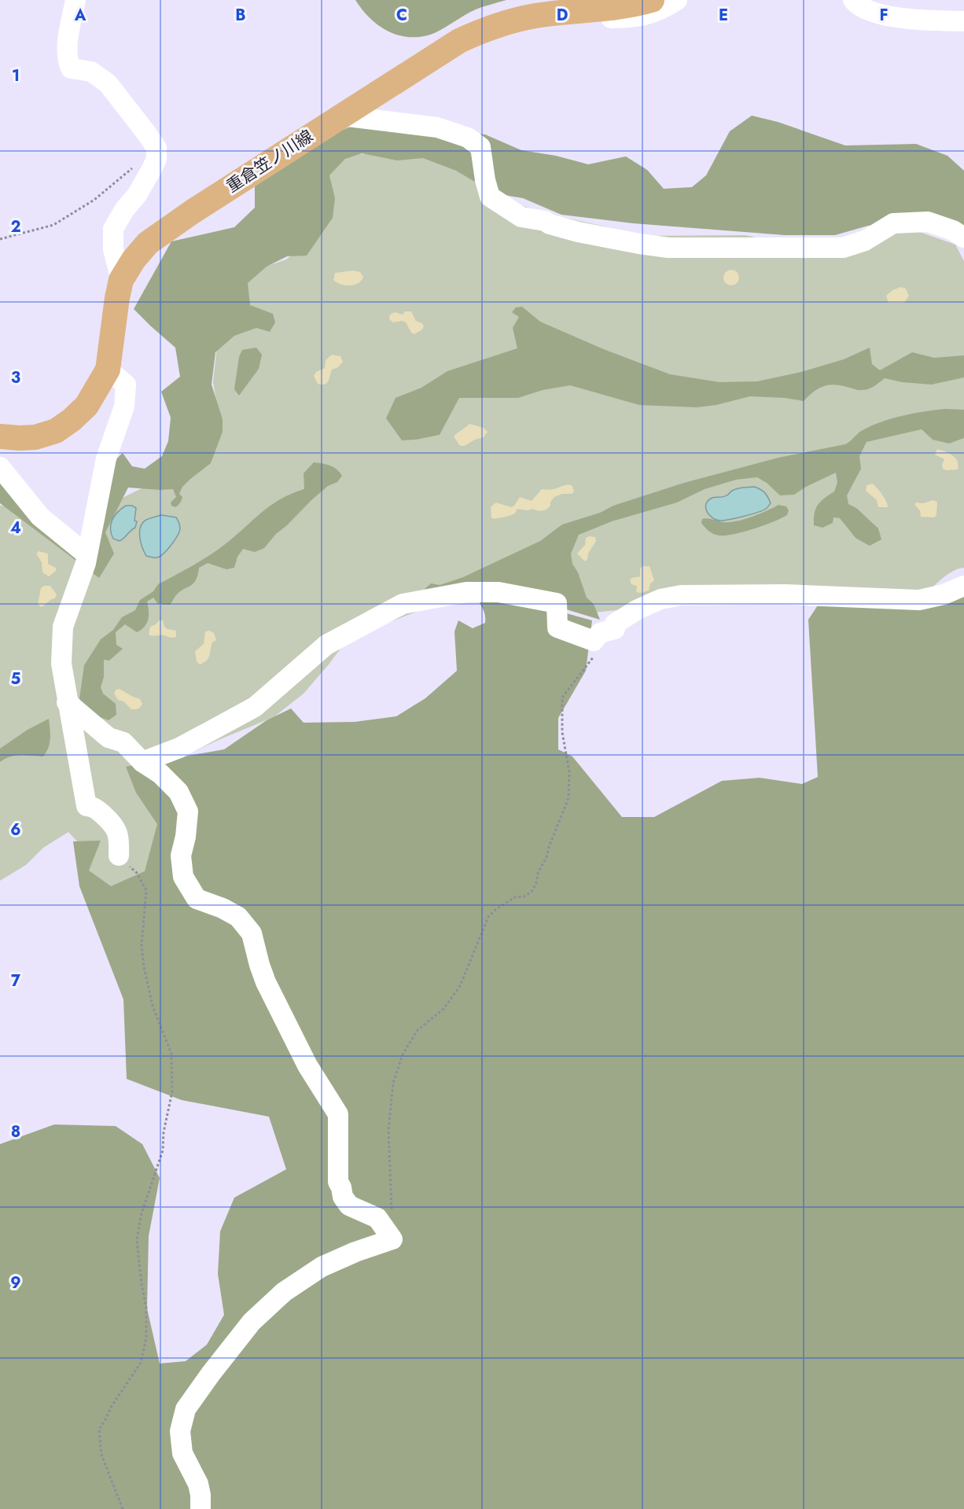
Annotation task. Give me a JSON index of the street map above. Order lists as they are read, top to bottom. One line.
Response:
{"streets":{"main road":["重倉笠ノ川線"]},"grid":{"columns":["A","B","C","D","E","F"],"rows":["1","2","3","4","5","6","7","8","9"]}}
